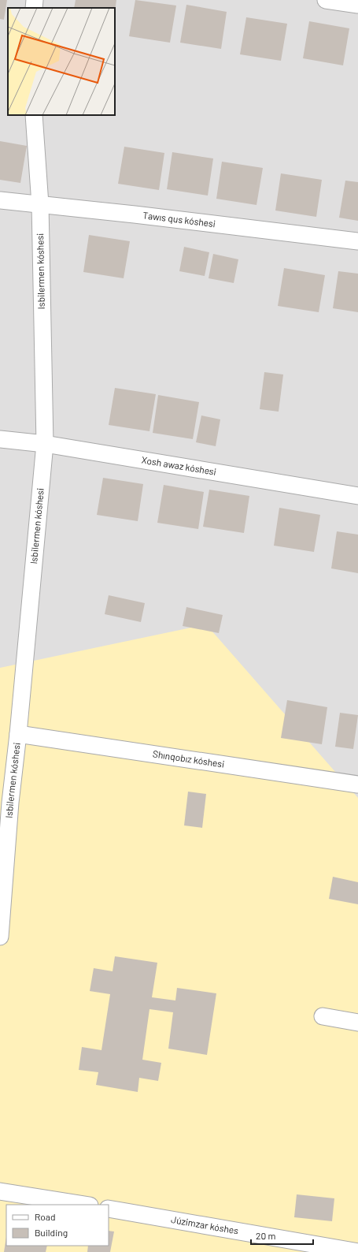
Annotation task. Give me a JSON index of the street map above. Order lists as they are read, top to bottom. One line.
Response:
{"streets":{"street":["Tawıs qus kóshesi","Isbilermen kóshesi","Xosh awaz kóshesi","Shınqobız kóshesi","Júzimzar kóshes"]},"crossings":[["Tawıs qus kóshesi","Isbilermen kóshesi"],["Isbilermen kóshesi","Xosh awaz kóshesi"],["Isbilermen kóshesi","Shınqobız kóshesi"]],"legend":["Road","Building"],"scale_bar":"20 m"}
